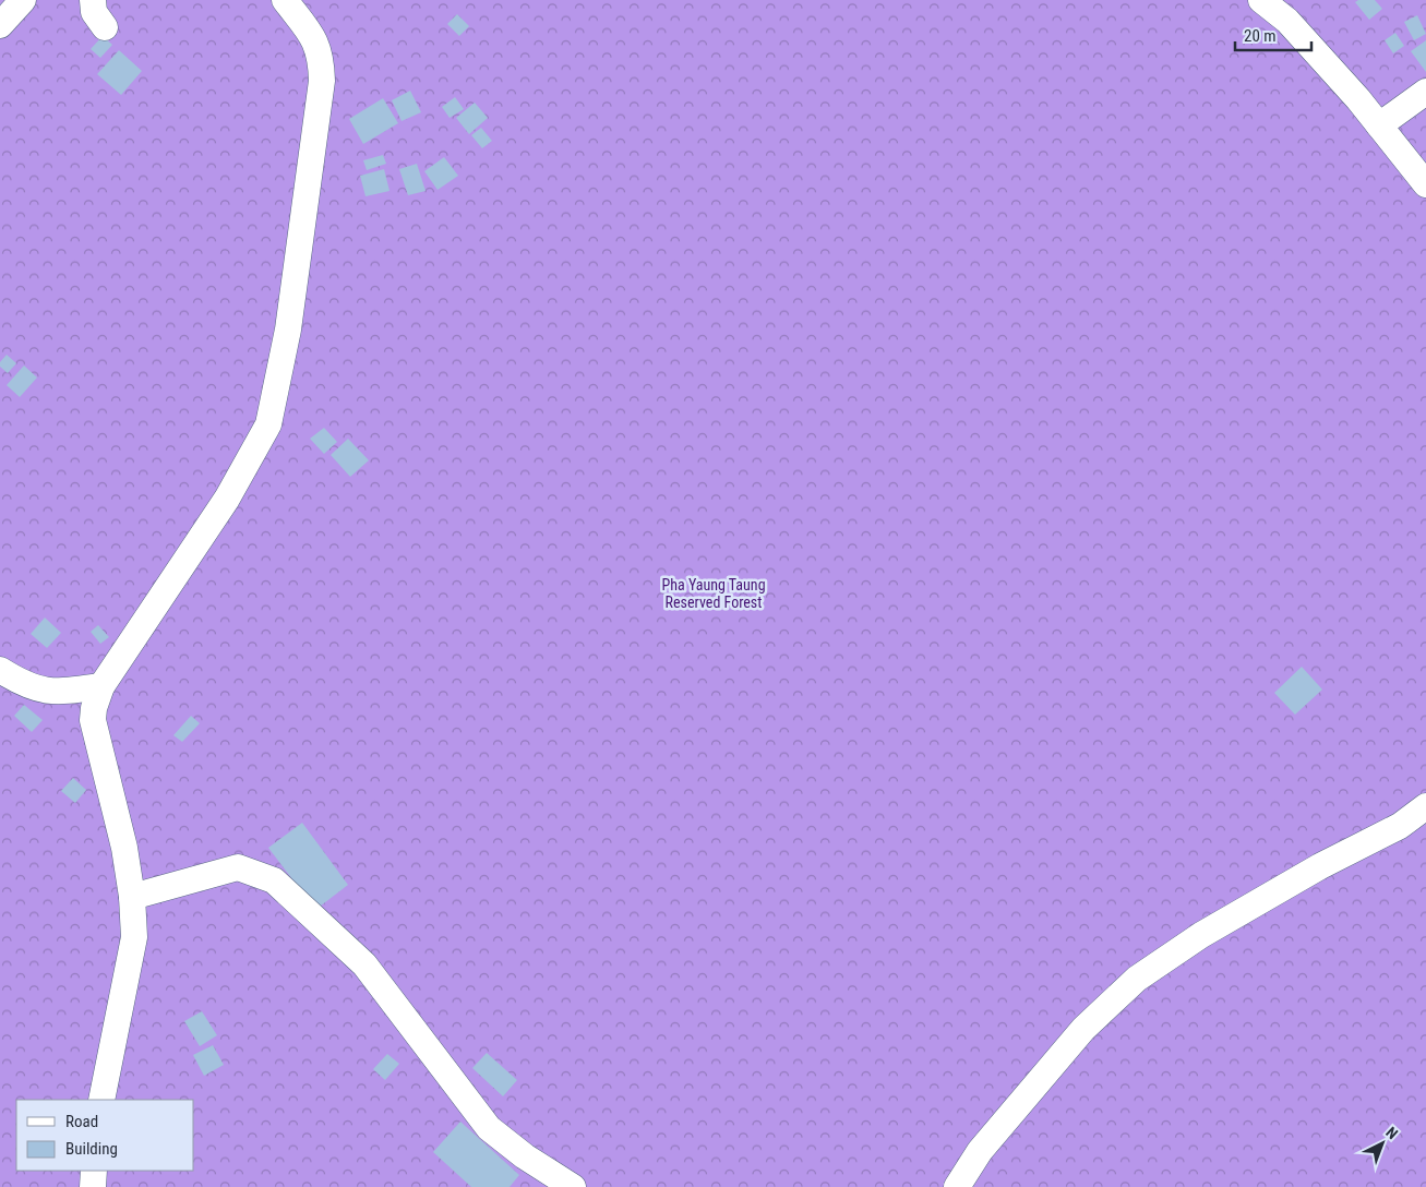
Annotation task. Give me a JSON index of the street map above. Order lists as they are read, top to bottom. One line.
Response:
{"parks":["Pha Yaung Taung Reserved Forest"],"legend":["Road","Building"],"scale_bar":"20 m","north":"top right"}
